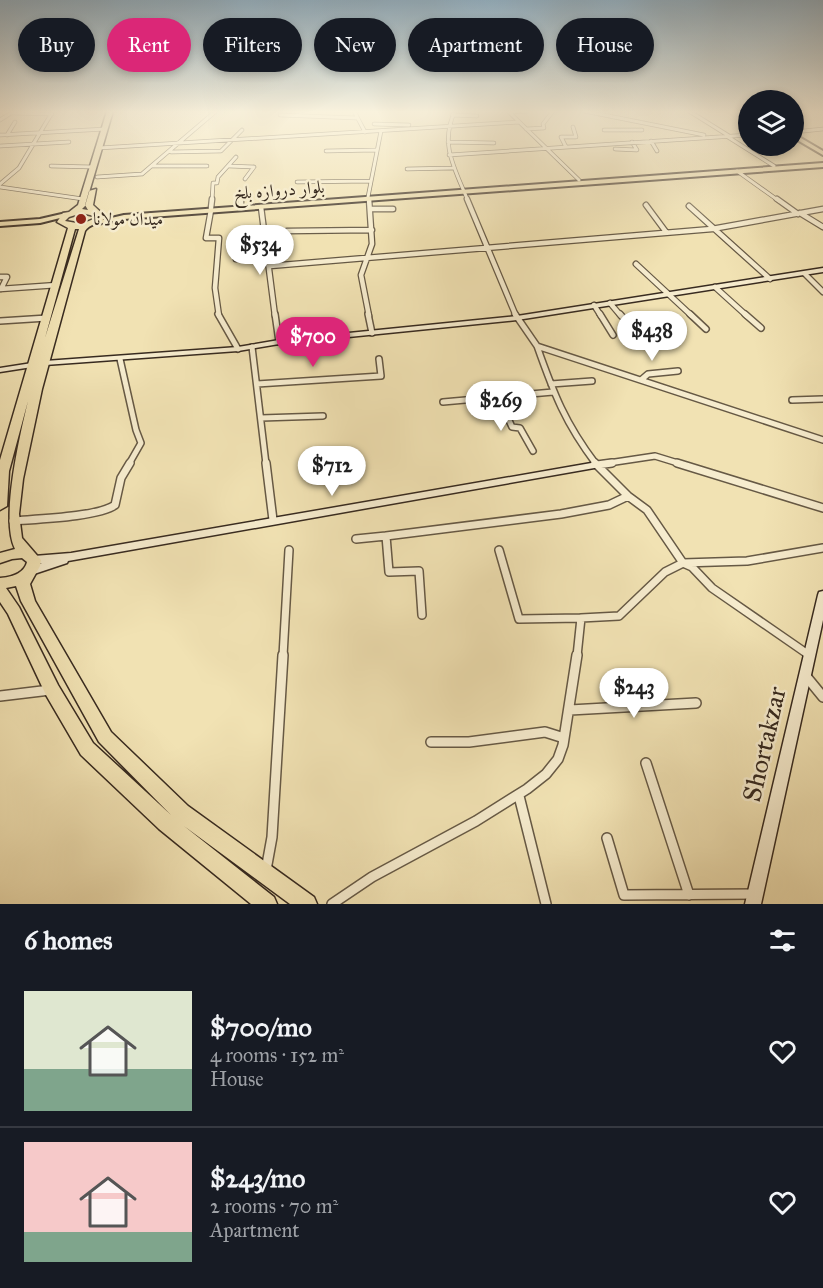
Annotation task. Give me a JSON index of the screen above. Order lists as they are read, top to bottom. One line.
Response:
{"streets":{"main road":["بلوار دروازه بلخ"],"street":["Shortakzar"]},"places":["میدان مولانا"],"page":{"chip":["Buy","Rent","Filters","New","Apartment","House"],"price":["$534","$438","$700","$269","$712","$243"],"heading":"6 homes","list":[{"name":"$700/mo","note":"4 rooms · 152 m² · House"},{"name":"$243/mo","note":"2 rooms · 70 m² · Apartment"}]}}
